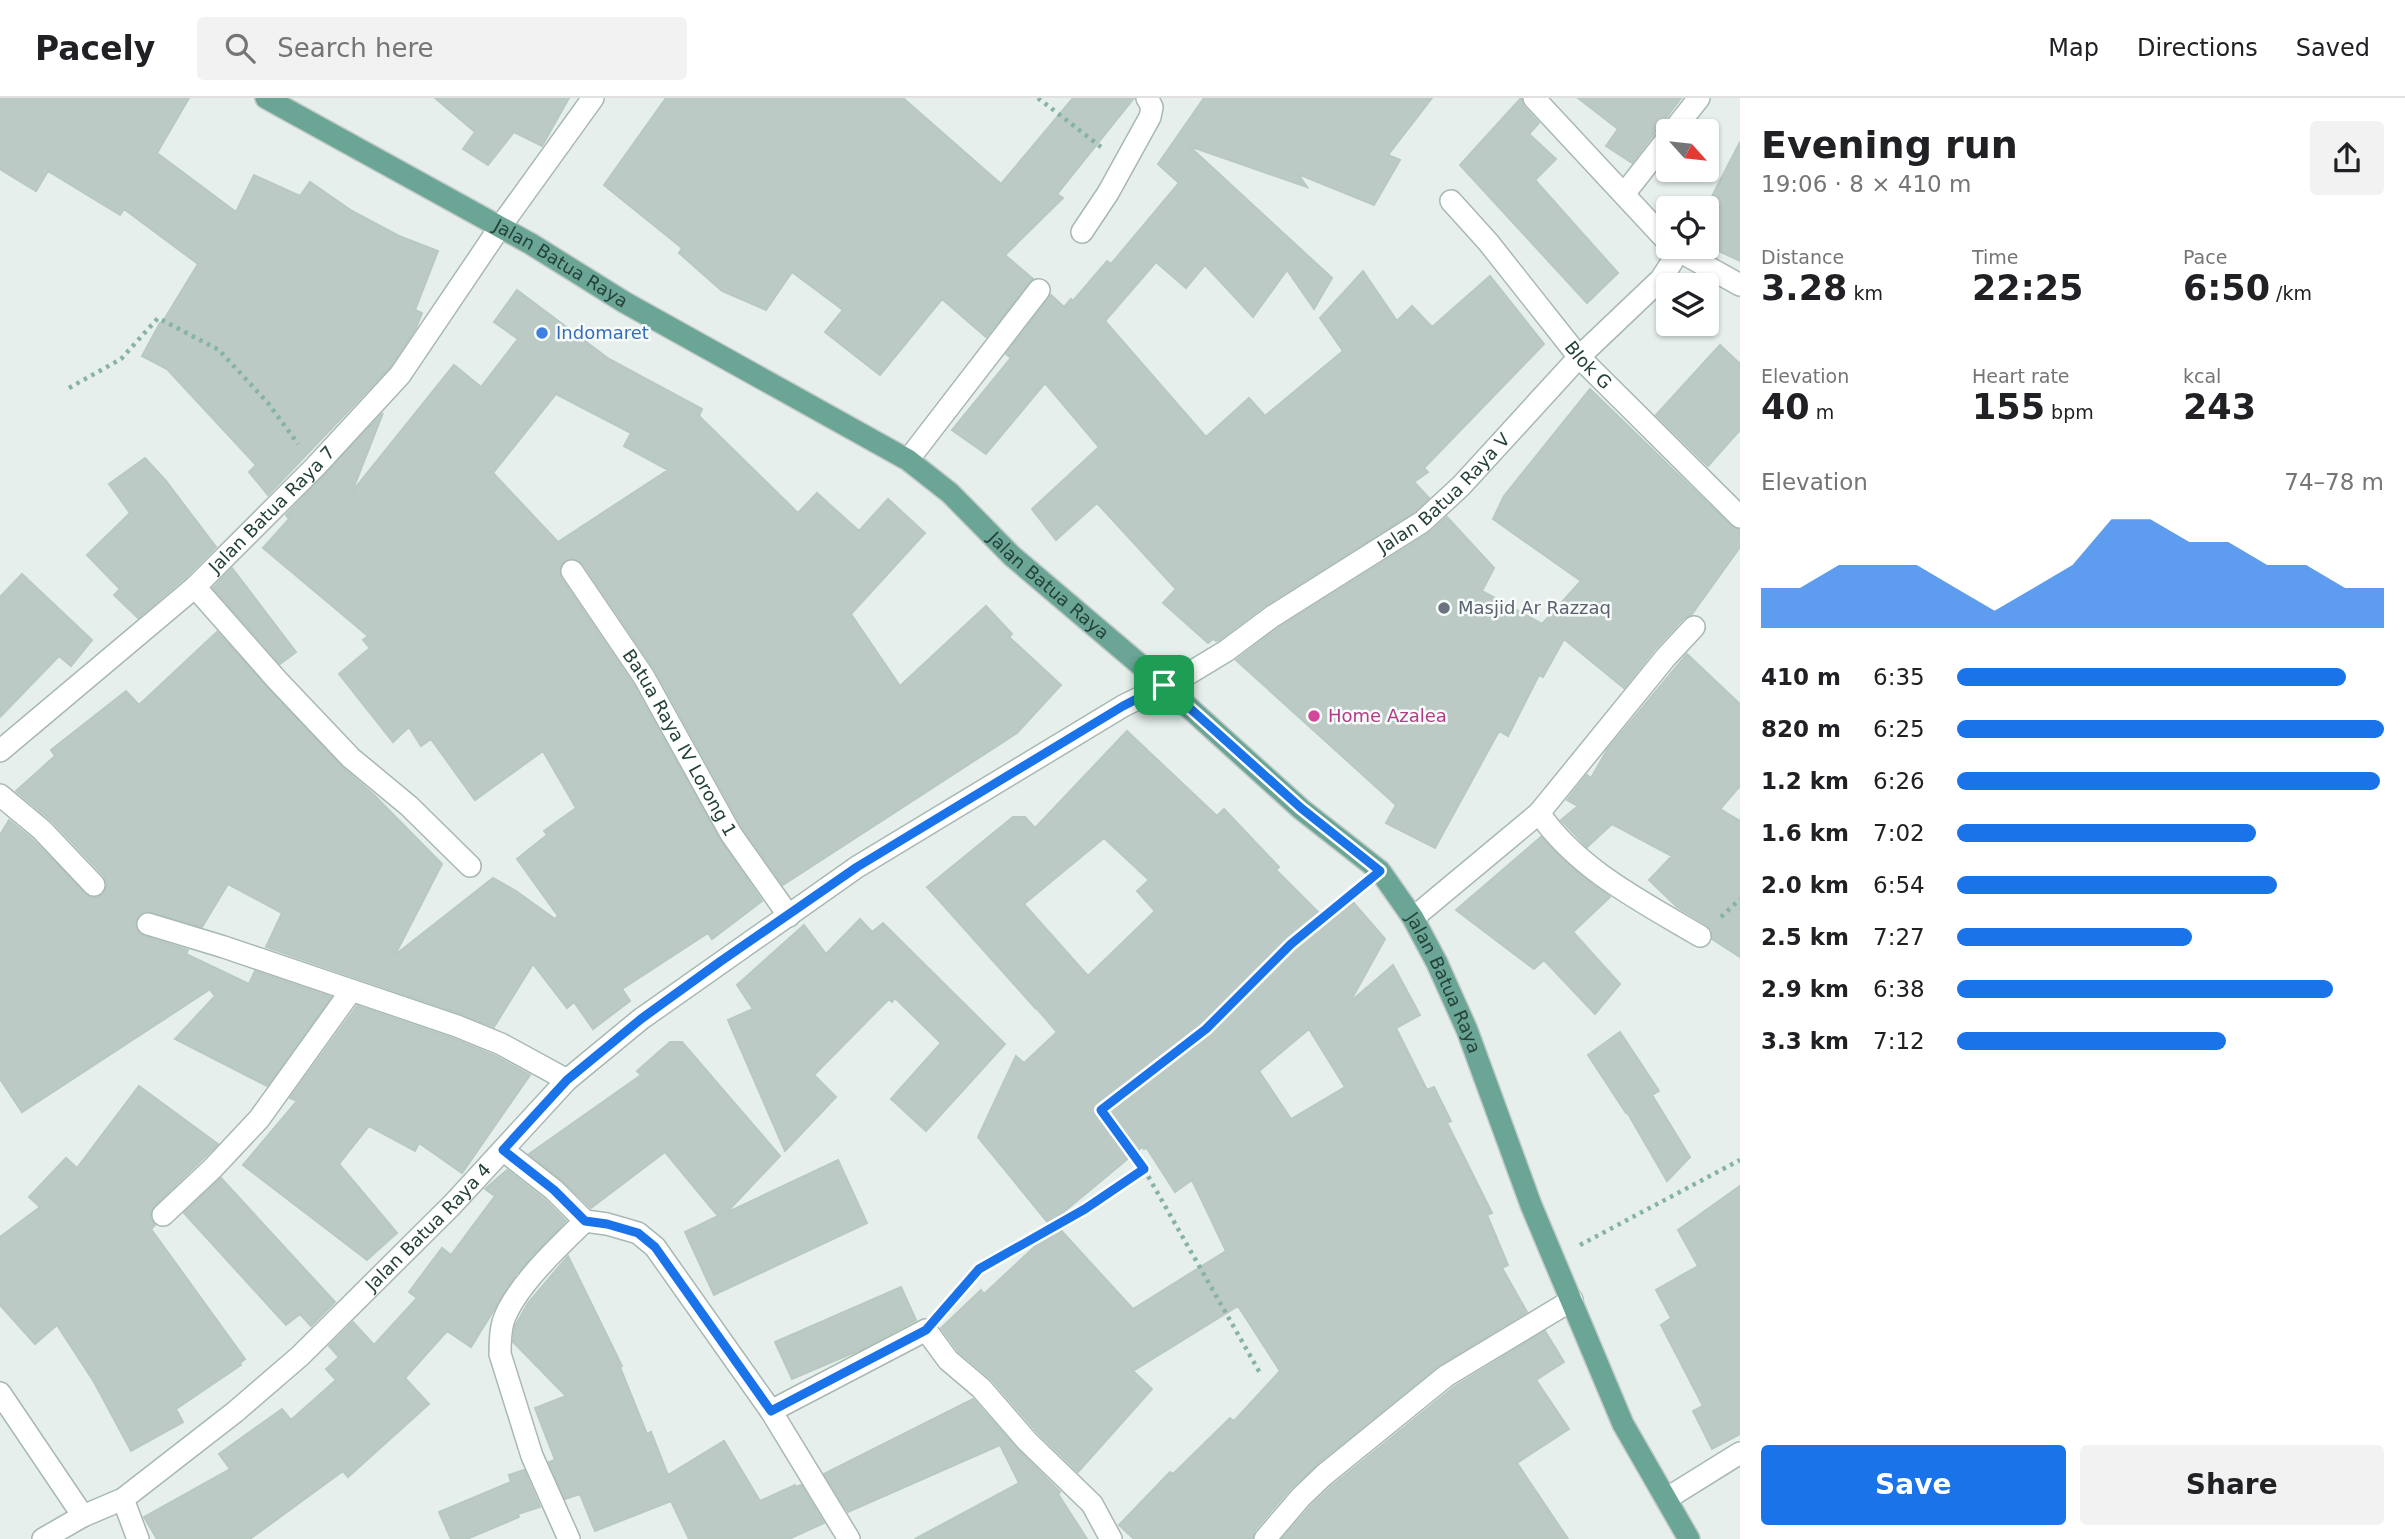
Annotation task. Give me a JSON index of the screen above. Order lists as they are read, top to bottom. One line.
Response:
{"streets":{"main road":["Jalan Batua Raya"],"street":["Blok G","Jalan Batua Raya V","Jalan Batua Raya 7","Batua Raya IV Lorong 1","Jalan Batua Raya 4"]},"crossings":[["Jalan Batua Raya","Jalan Batua Raya V"],["Jalan Batua Raya","Jalan Batua Raya 7"],["Jalan Batua Raya","Jalan Batua Raya 4"],["Blok G","Jalan Batua Raya V"],["Jalan Batua Raya V","Jalan Batua Raya 4"],["Batua Raya IV Lorong 1","Jalan Batua Raya 4"]],"places":["Indomaret","Masjid Ar Razzaq","Home Azalea"],"north":"bottom right","page":{"header":"Pacely","search":"Search here","nav":["Map","Directions","Saved"],"heading":["Evening run","19:06 · 8 × 410 m"],"stats":[["Distance","3.28 km"],["Time","22:25"],["Pace","6:50 /km"],["Elevation","40 m"],["Heart rate","155 bpm"],["kcal","243"]],"chart":["Elevation","74–78 m"],"list":[{"name":"410 m","note":"6:35"},{"name":"820 m","note":"6:25"},{"name":"1.2 km","note":"6:26"},{"name":"1.6 km","note":"7:02"},{"name":"2.0 km","note":"6:54"},{"name":"2.5 km","note":"7:27"},{"name":"2.9 km","note":"6:38"},{"name":"3.3 km","note":"7:12"}],"buttons":["Save","Share"]}}
